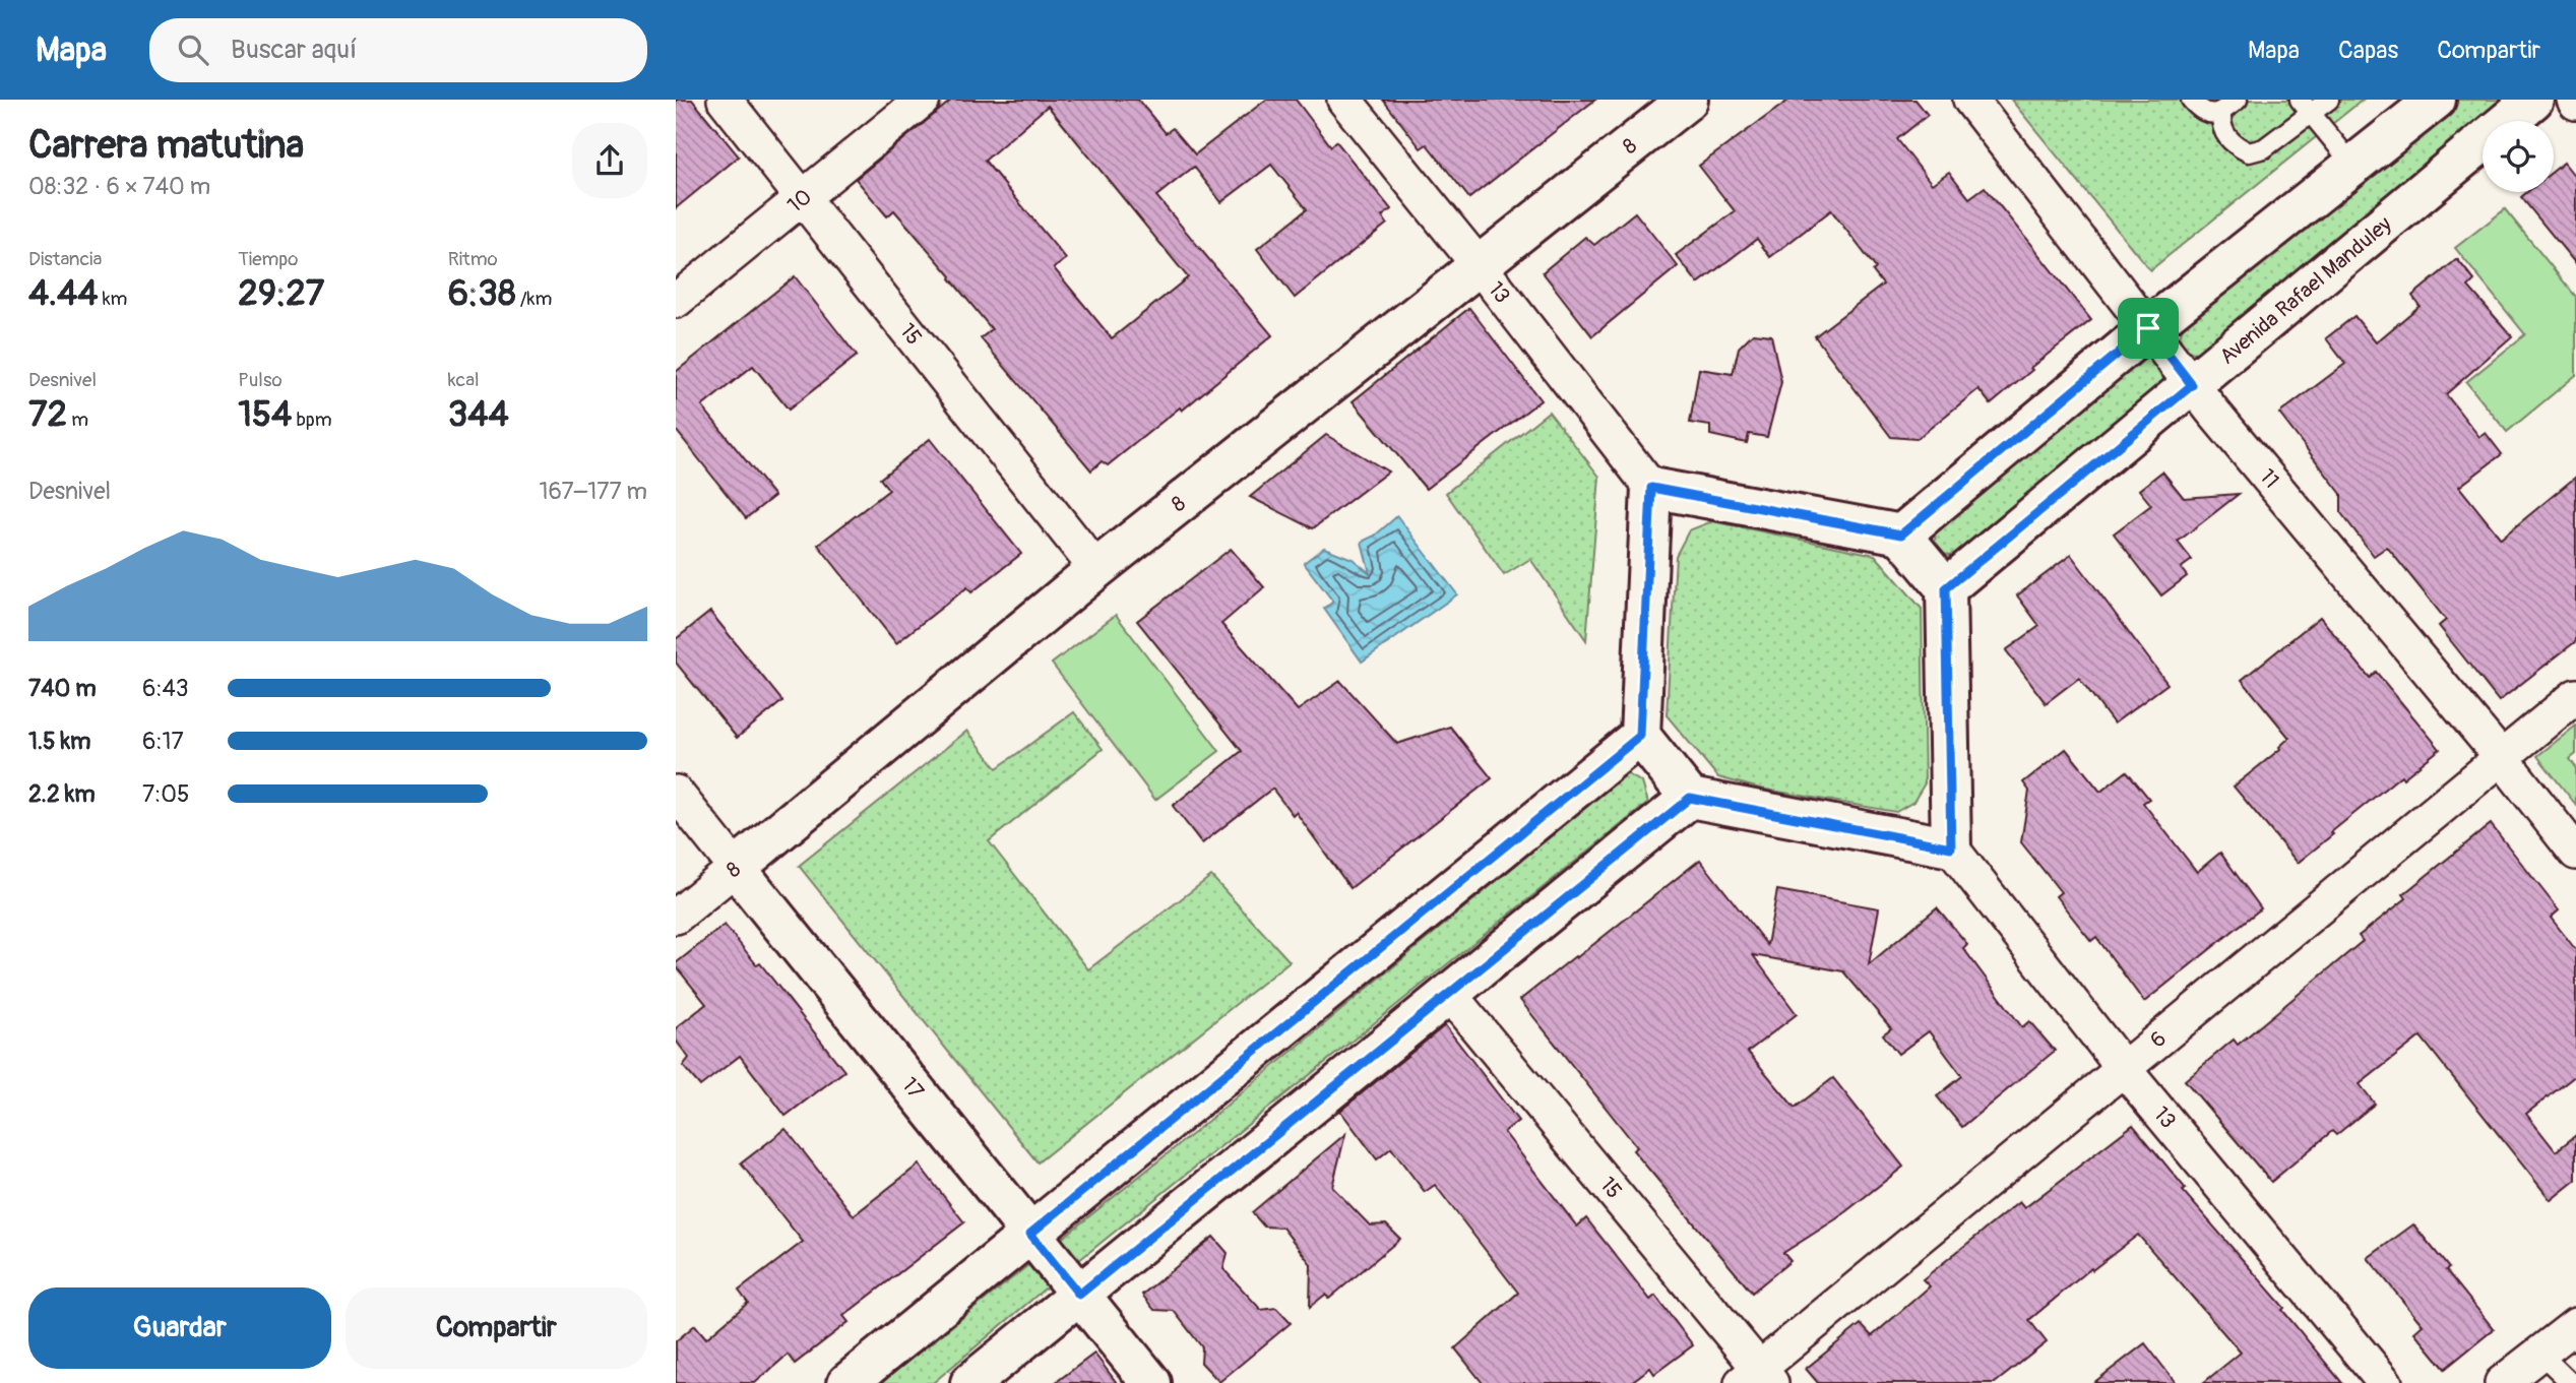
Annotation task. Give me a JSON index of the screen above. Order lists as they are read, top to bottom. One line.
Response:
{"streets":{"main road":["8","Avenida Rafael Manduley","17"],"street":["10","13","15","11","6"]},"crossings":[["8","13"],["8","15"],["8","17"],["10","15"],["Avenida Rafael Manduley","11"],["13","6"],["15","6"],["11","6"]],"page":{"header":"Mapa","search":"Buscar aquí","nav":["Mapa","Capas","Compartir"],"heading":["Carrera matutina","08:32 · 6 × 740 m"],"stats":[["Distancia","4.44 km"],["Tiempo","29:27"],["Ritmo","6:38 /km"],["Desnivel","72 m"],["Pulso","154 bpm"],["kcal","344"]],"chart":["Desnivel","167–177 m"],"list":[{"name":"740 m","note":"6:43"},{"name":"1.5 km","note":"6:17"},{"name":"2.2 km","note":"7:05"}],"buttons":["Guardar","Compartir"]}}
